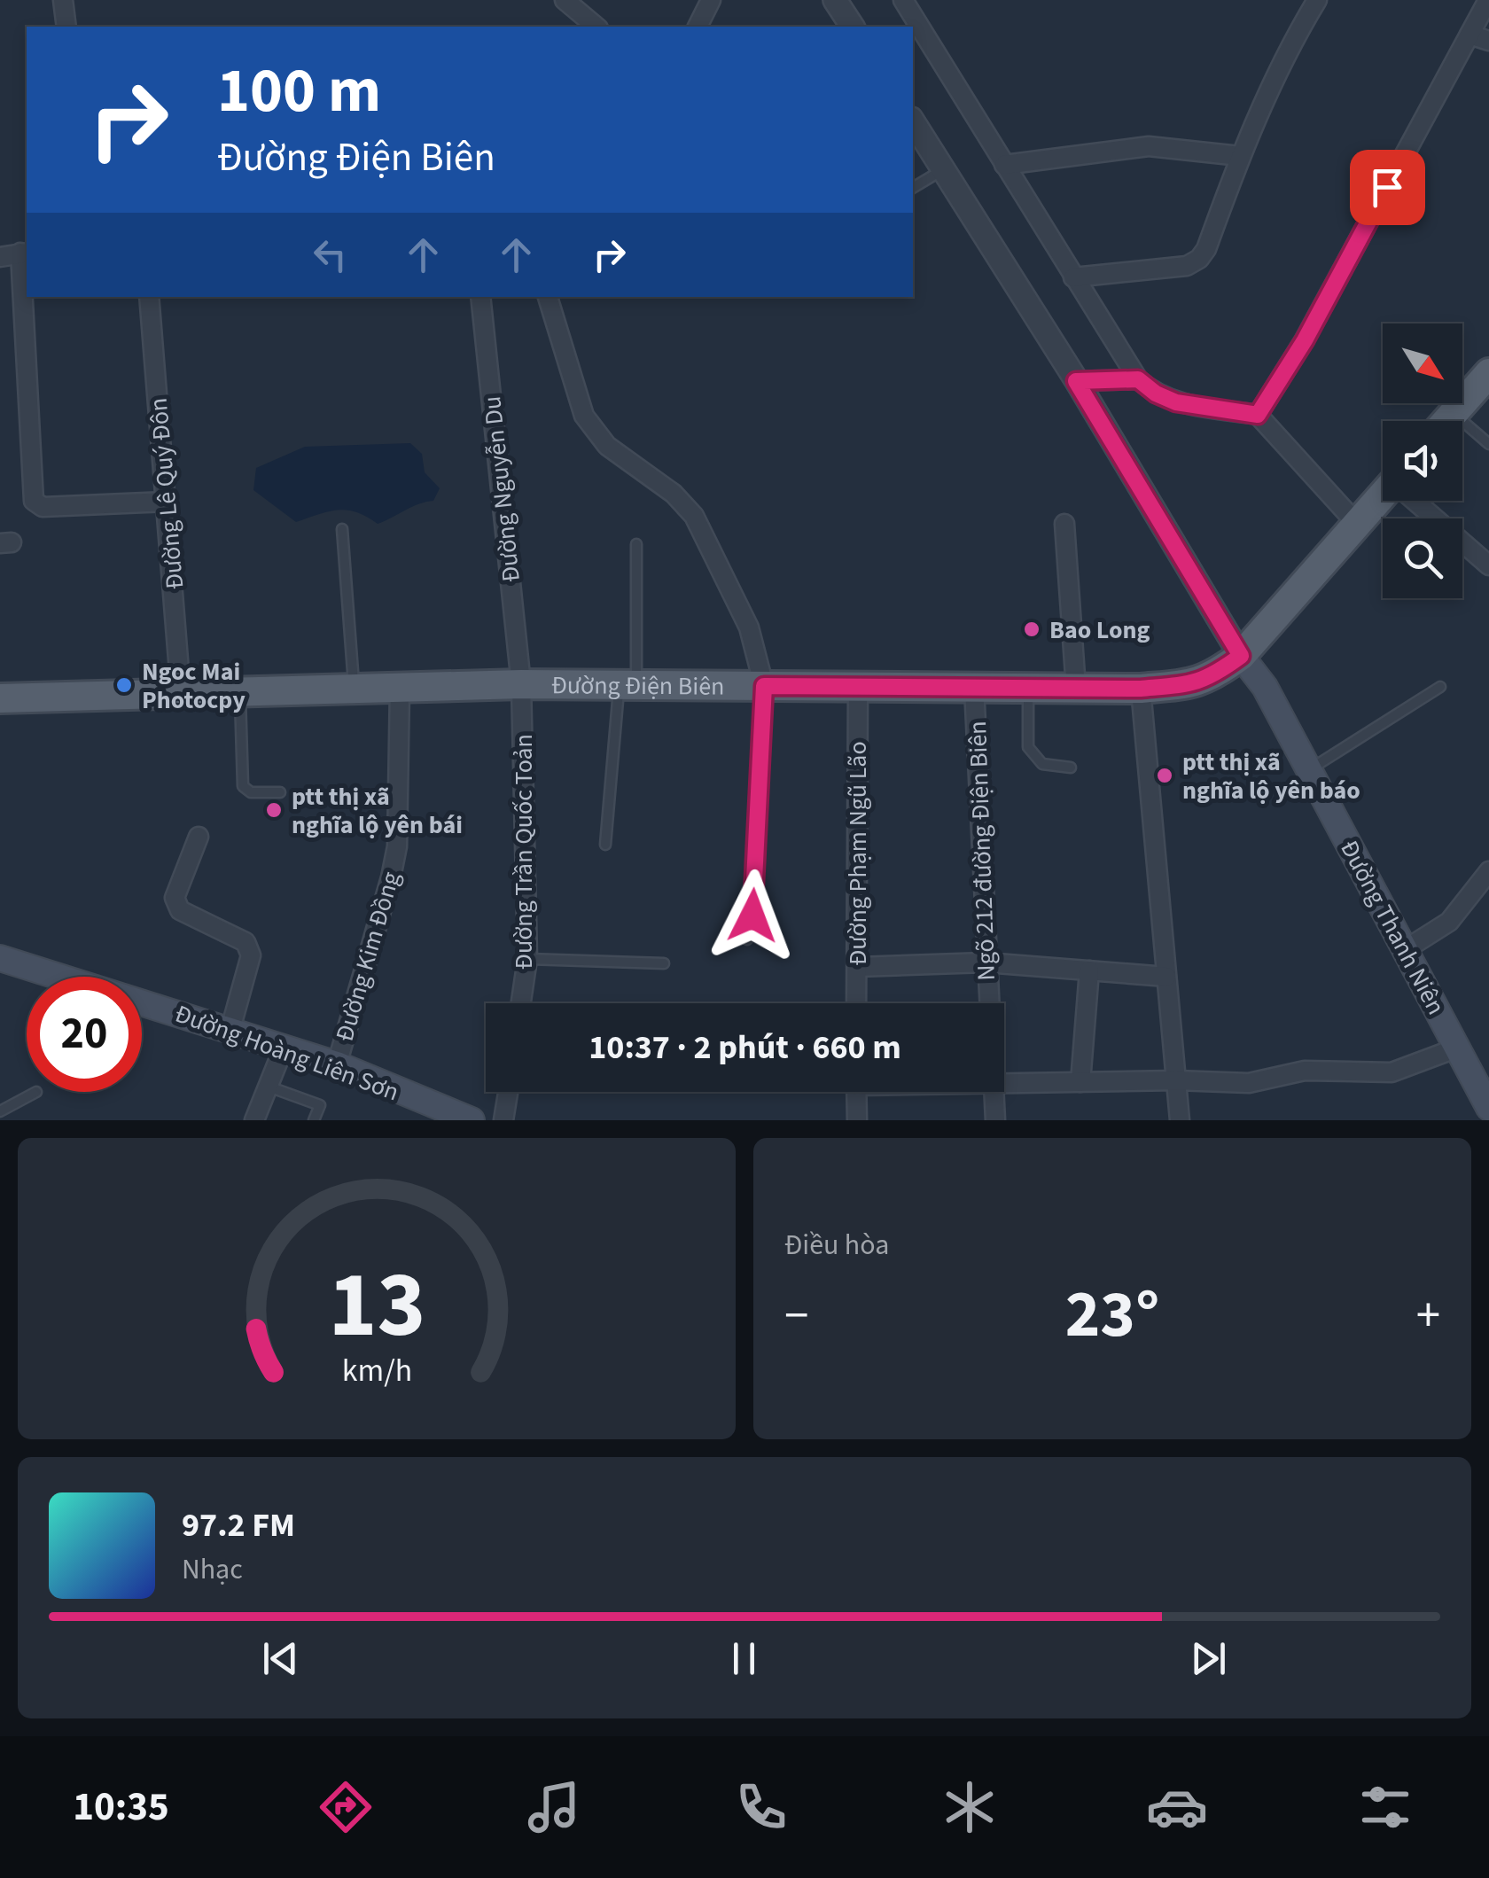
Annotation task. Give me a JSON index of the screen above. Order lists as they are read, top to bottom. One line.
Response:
{"streets":{"main road":["Đường Điện Biên","Đường Thanh Niên","Đường Hoàng Liên Sơn"],"street":["Đường Nguyễn Du","Đường Lê Quý Đôn","Ngõ 212 đường Điện Biên","Đường Trần Quốc Toản","Đường Phạm Ngũ Lão","Đường Kim Đồng"]},"crossings":[["Đường Nguyễn Du","Đường Điện Biên"],["Đường Nguyễn Du","Đường Trần Quốc Toản"],["Đường Lê Quý Đôn","Đường Điện Biên"],["Đường Điện Biên","Ngõ 212 đường Điện Biên"],["Đường Điện Biên","Đường Trần Quốc Toản"],["Đường Điện Biên","Đường Phạm Ngũ Lão"],["Đường Điện Biên","Đường Thanh Niên"],["Đường Điện Biên","Đường Kim Đồng"],["Đường Kim Đồng","Đường Hoàng Liên Sơn"]],"places":["Bao Long","Ngoc Mai Photocpy","ptt thị xã nghĩa lộ yên báo","ptt thị xã nghĩa lộ yên bái"],"north":"bottom right","page":{"turn":["100 m","Đường Điện Biên"],"limit":"20","trip":"10:37 · 2 phút · 660 m","tile":"Điều hòa","heat":["−","23°","+"],"song":["97.2 FM","Nhạc"],"tabs":"10:35","gauge":["13","km/h"]}}
